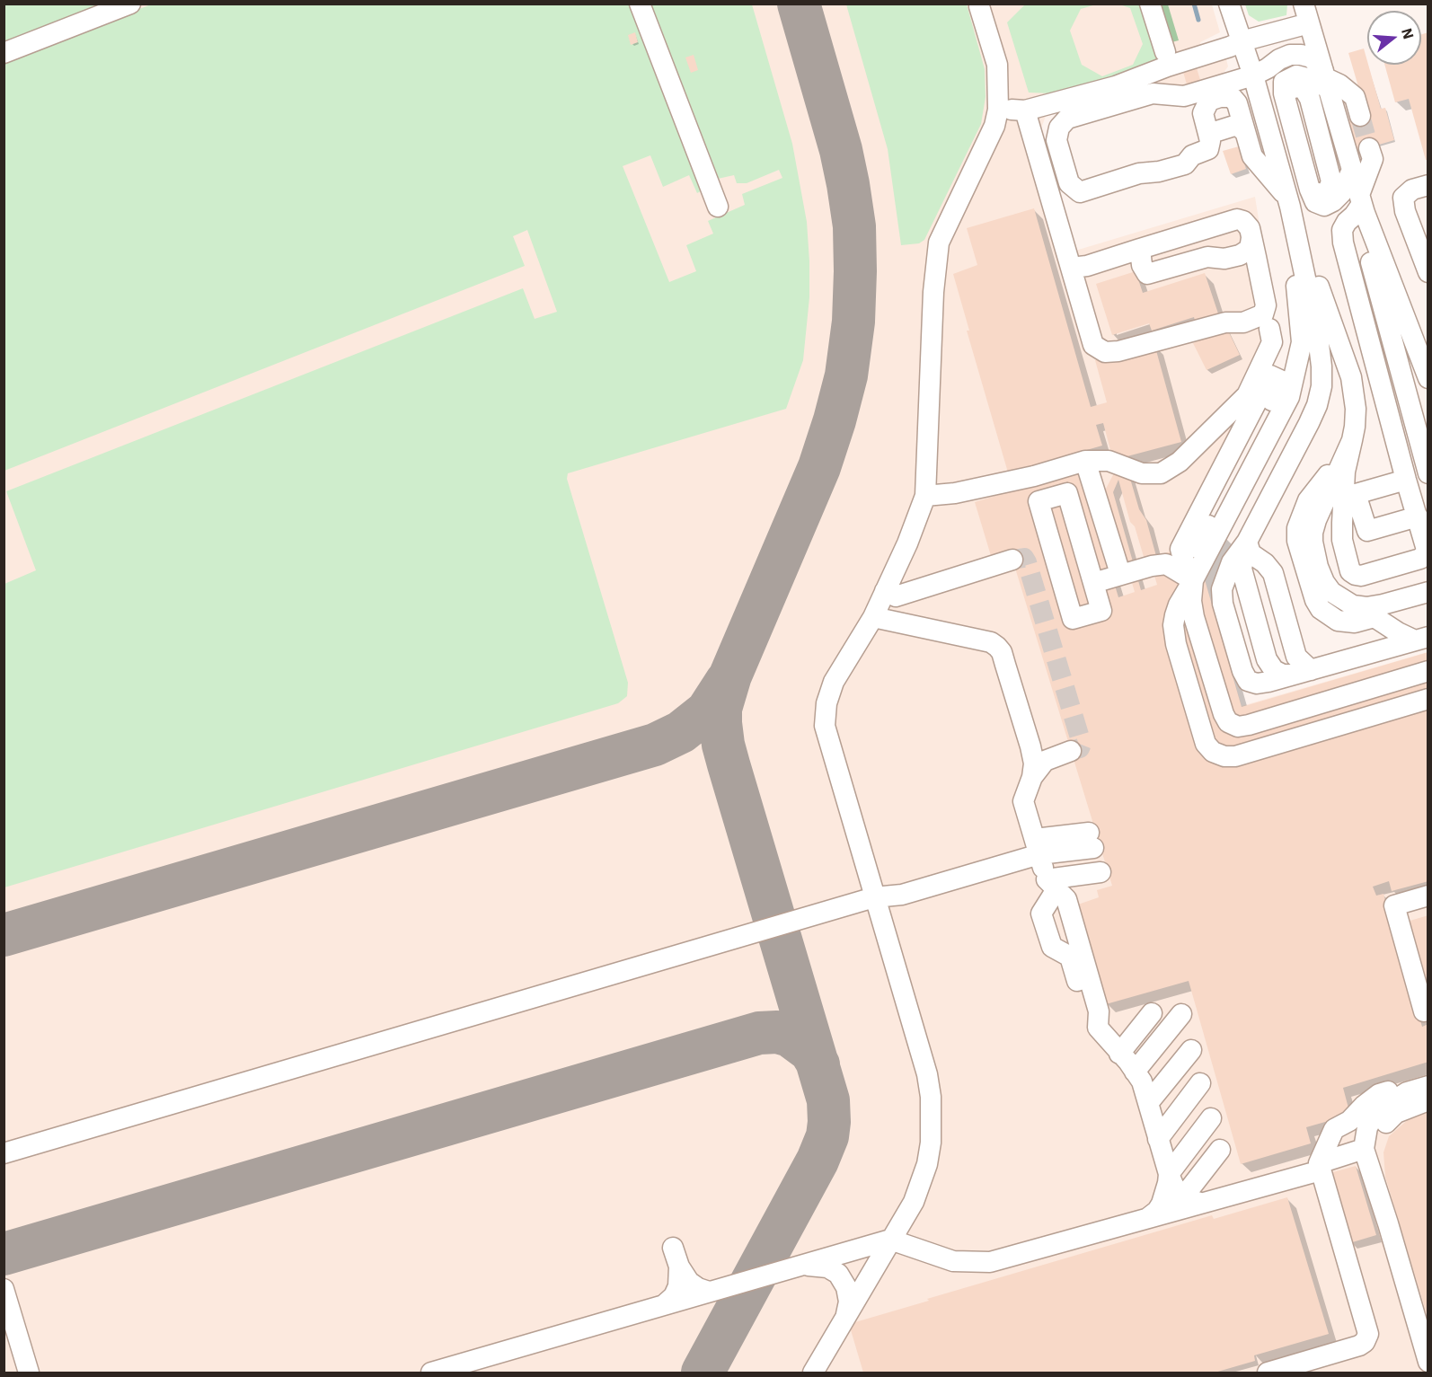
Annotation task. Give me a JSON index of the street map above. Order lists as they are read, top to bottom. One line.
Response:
{"north":"right"}
